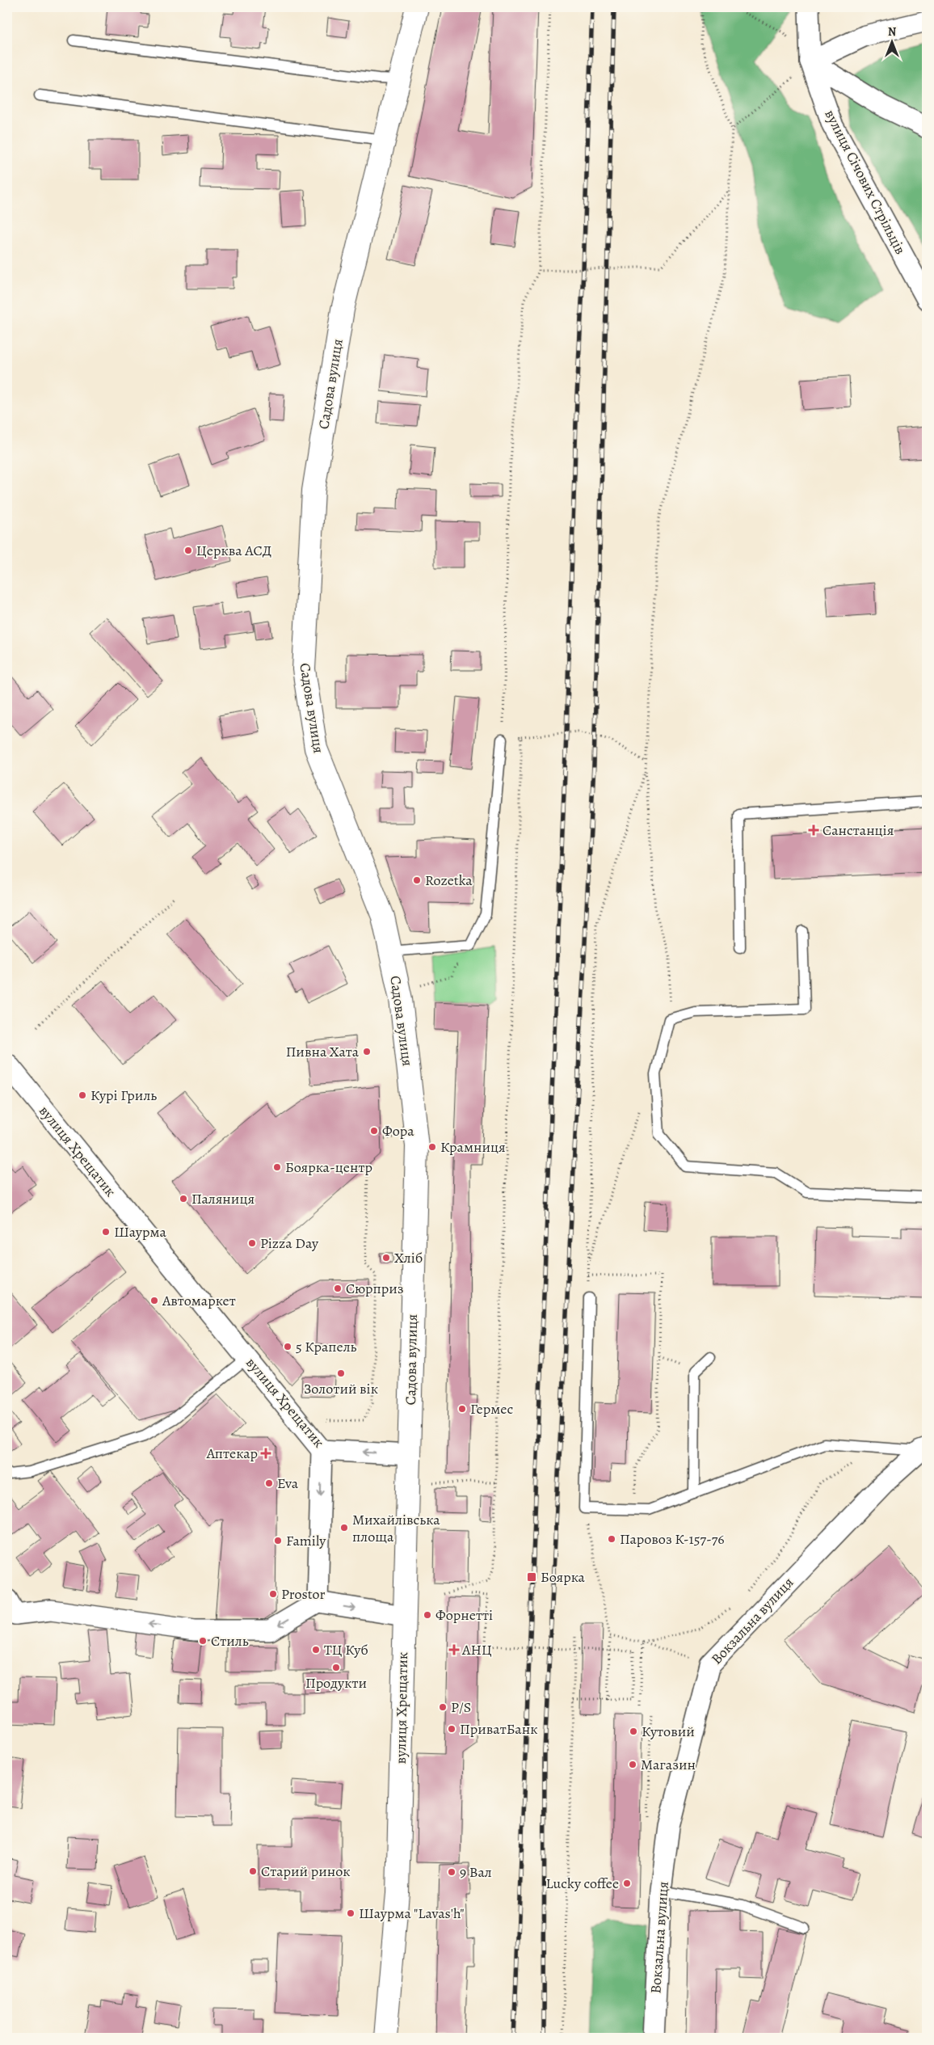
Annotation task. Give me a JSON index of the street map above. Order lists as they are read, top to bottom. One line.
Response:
{"streets":{"street":["вулиця Січових Стрільців","Садова вулиця","вулиця Хрещатик","Вокзальна вулиця"]},"crossings":[["Садова вулиця","вулиця Хрещатик"]],"places":{"other":["Церква АСД","Rozetka","Пивна Хата","Курі Гриль","Фора","Крамниця","Боярка-центр","Паляниця","Шаурма","Pizza Day","Хліб","Сюрприз","Автомаркет","5 Крапель","Золотий вік","Гермес","Eva","Михайлівська площа","Паровоз К-157-76","Family","Prostor","Форнетті","Стиль","ТЦ Куб","Продукти","P/S","ПриватБанк","Кутовий","Магазин","Старий ринок","9 Вал","Lucky coffee","Шаурма \"Lavas'h\""],"health":["Санстанція","Аптекар","АНЦ"],"transit":["Боярка"]},"north":"top"}
